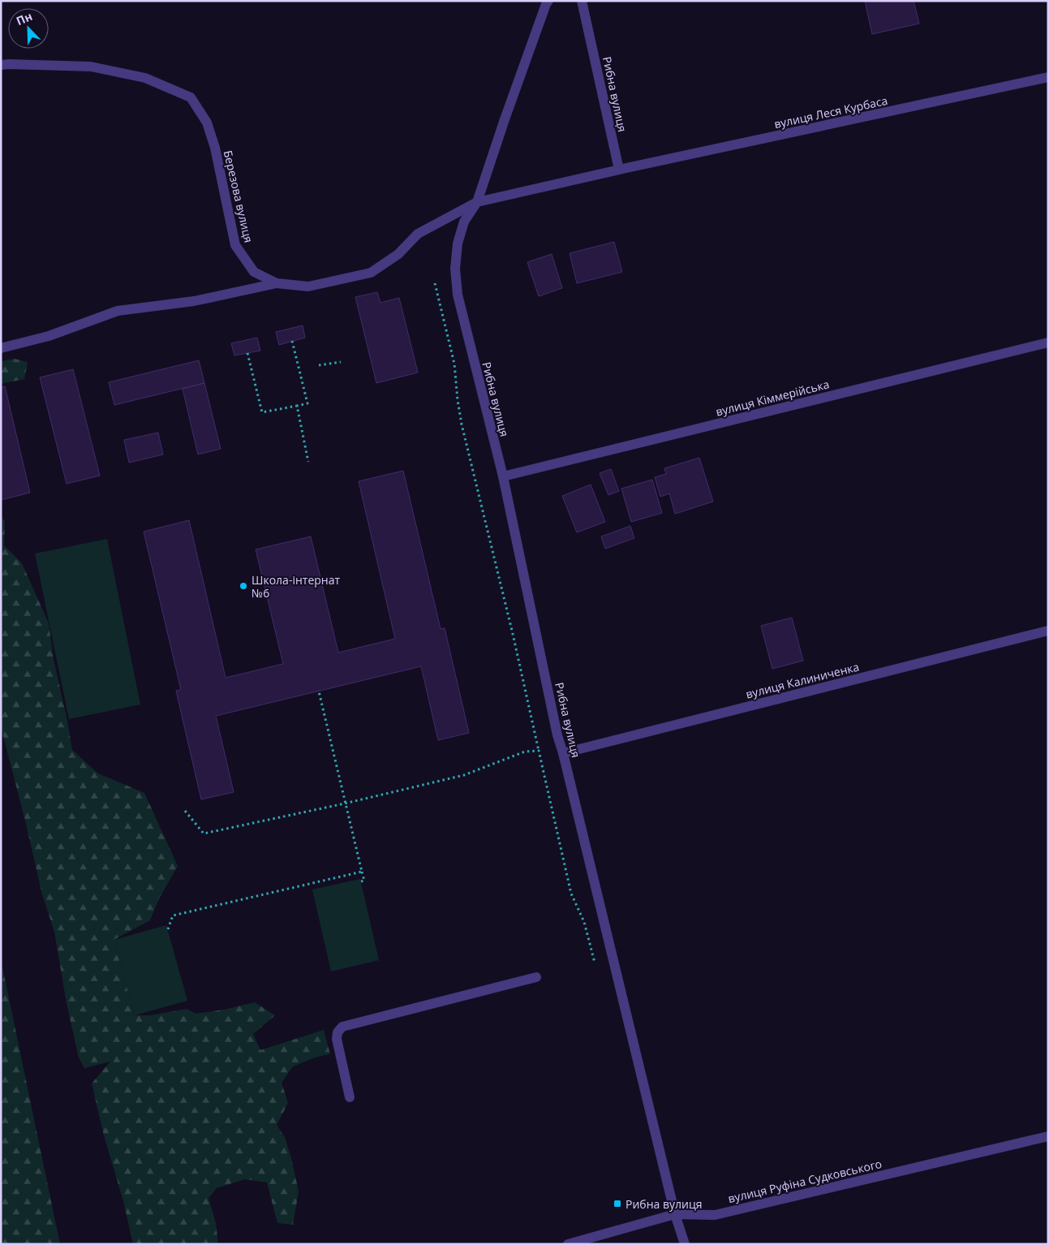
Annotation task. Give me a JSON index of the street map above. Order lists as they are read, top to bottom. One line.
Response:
{"streets":{"street":["Рибна вулиця","вулиця Леся Курбаса","Березова вулиця","вулиця Кіммерійська","вулиця Калиниченка","вулиця Руфіна Судковського"]},"crossings":[["Рибна вулиця","вулиця Леся Курбаса"],["Рибна вулиця","Березова вулиця"],["Рибна вулиця","вулиця Кіммерійська"],["Рибна вулиця","вулиця Калиниченка"],["Рибна вулиця","вулиця Руфіна Судковського"]],"places":{"other":["Школа-інтернат №6"],"transit":["Рибна вулиця"]},"north":"top left"}
